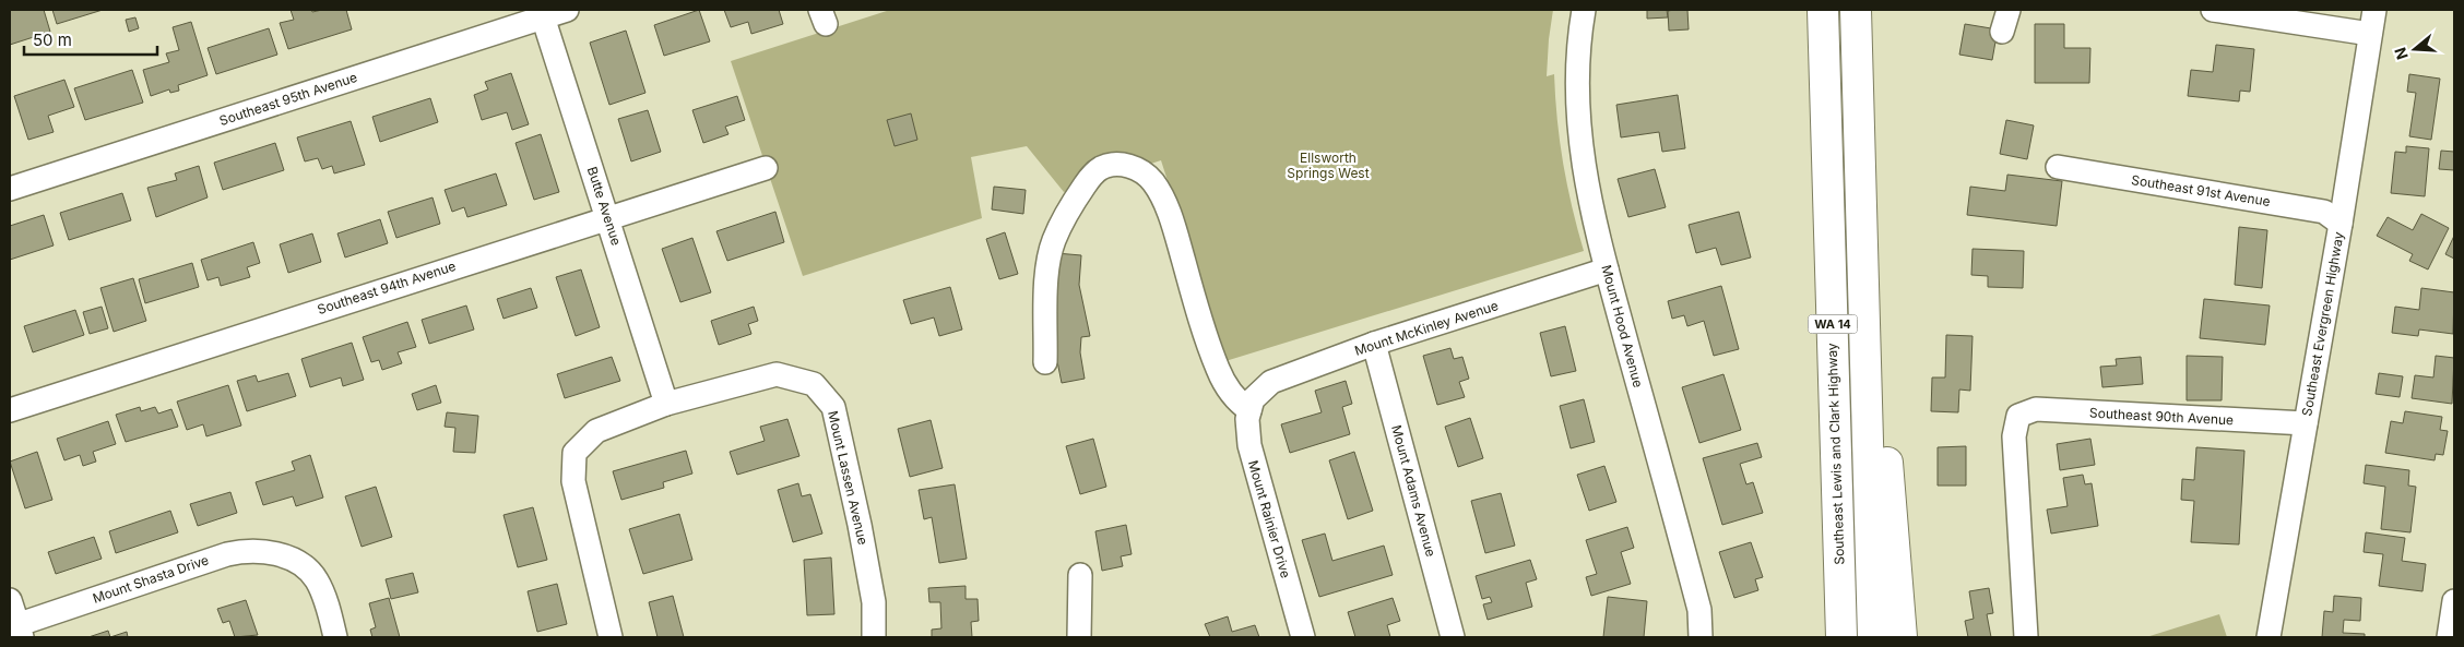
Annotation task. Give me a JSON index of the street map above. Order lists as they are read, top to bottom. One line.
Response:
{"streets":{"highway":["WA 14","Southeast Lewis and Clark Highway"],"street":["Southeast 95th Avenue","Southeast 91st Avenue","Butte Avenue","Southeast 94th Avenue","Southeast Evergreen Highway","Mount Hood Avenue","Mount McKinley Avenue","Southeast 90th Avenue","Mount Lassen Avenue","Mount Adams Avenue","Mount Rainier Drive","Mount Shasta Drive"]},"crossings":[["Southeast 95th Avenue","Butte Avenue"],["Southeast 91st Avenue","Southeast Evergreen Highway"],["Butte Avenue","Southeast 94th Avenue"],["Butte Avenue","Mount Lassen Avenue"],["Southeast Evergreen Highway","Southeast 90th Avenue"],["Mount Hood Avenue","Mount McKinley Avenue"],["Mount McKinley Avenue","Mount Adams Avenue"],["Mount McKinley Avenue","Mount Rainier Drive"]],"parks":["Ellsworth Springs West"],"scale_bar":"50 m","north":"left"}
